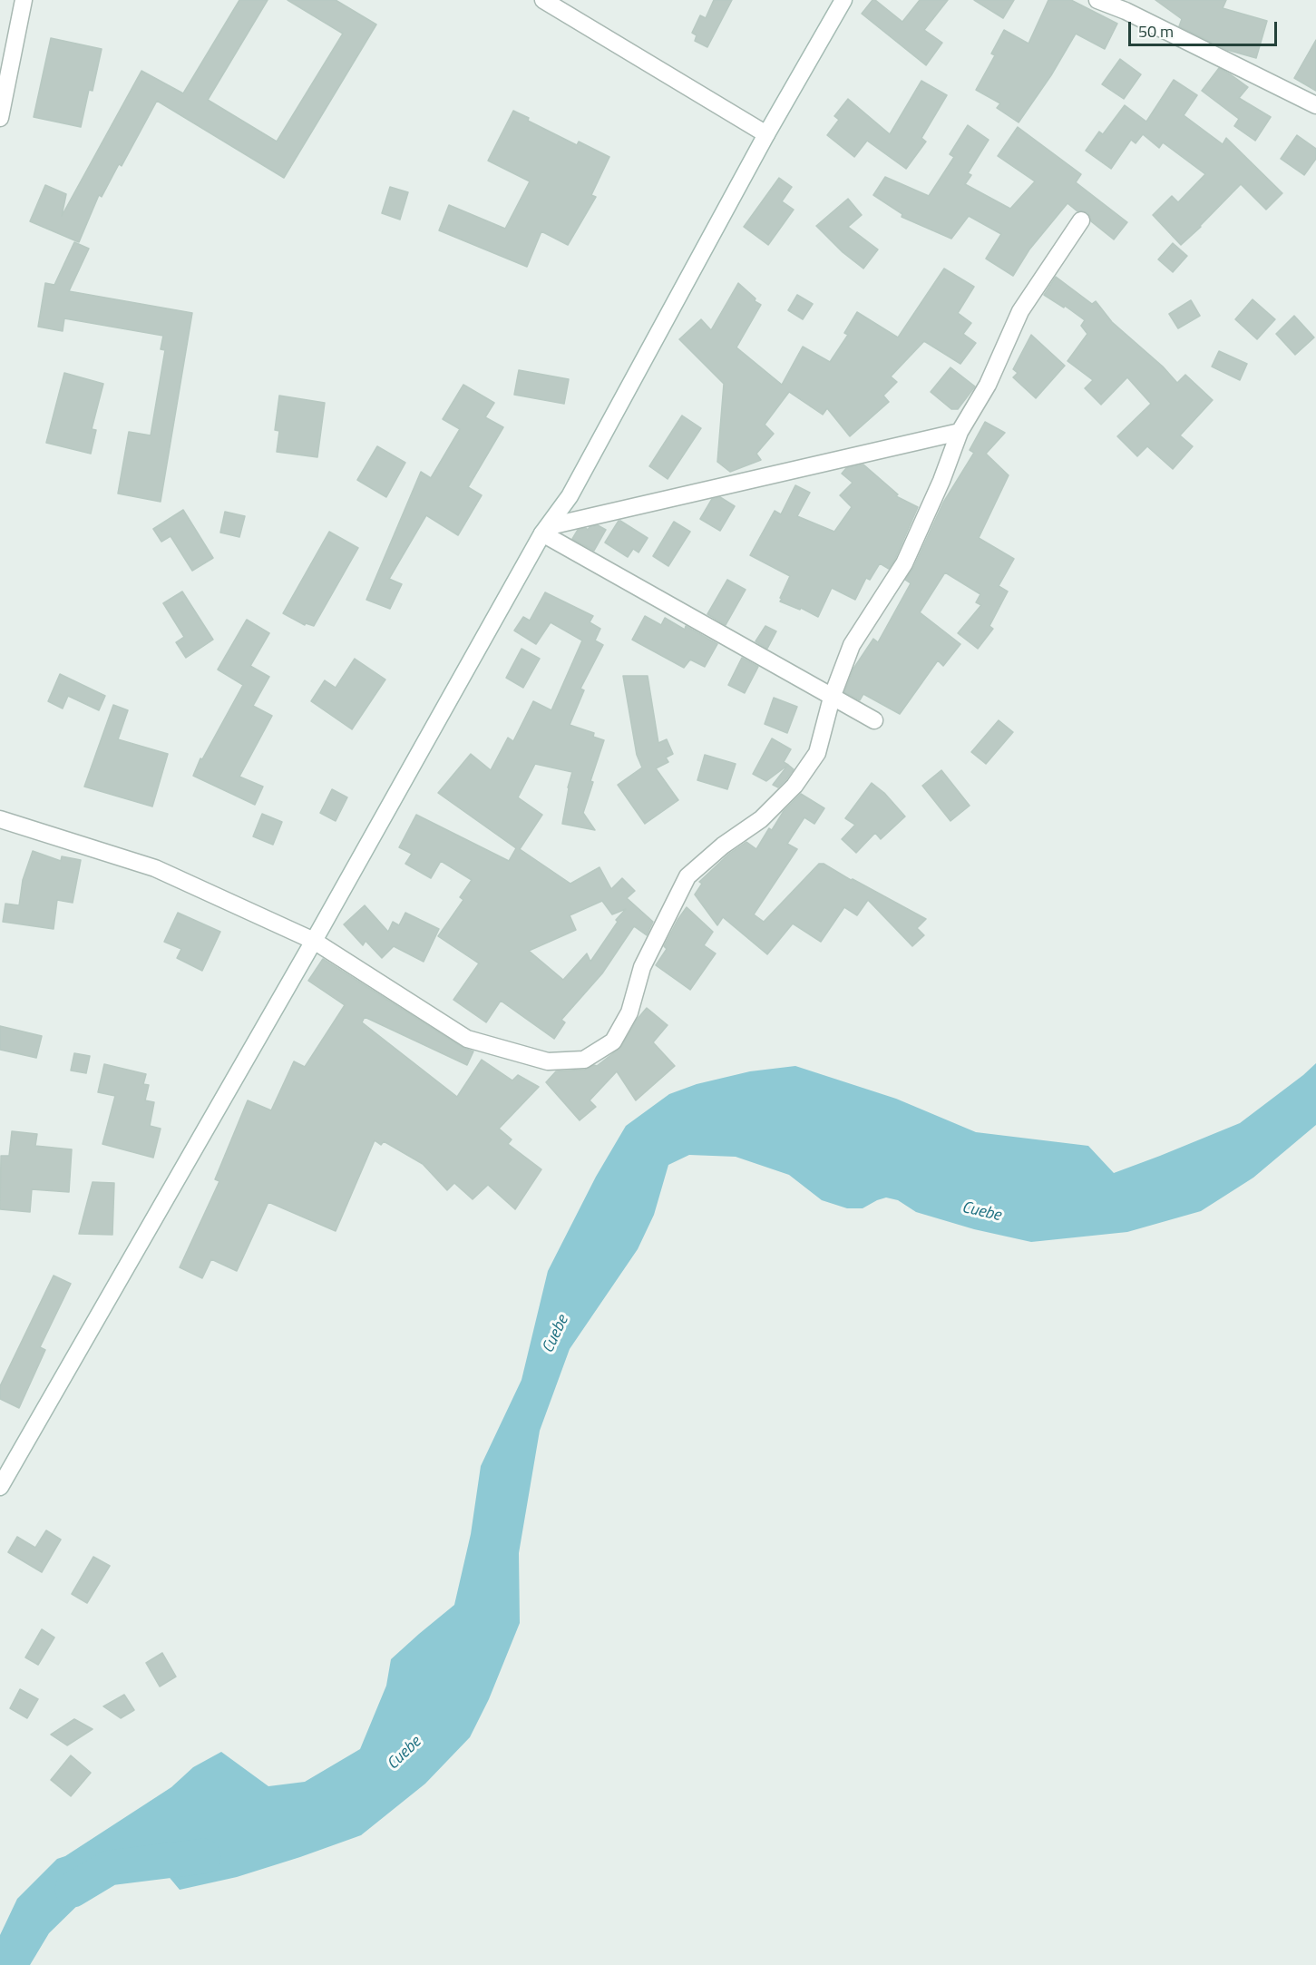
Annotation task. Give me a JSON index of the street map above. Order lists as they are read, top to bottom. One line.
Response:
{"water":["Cuebe"],"scale_bar":"50 m"}
